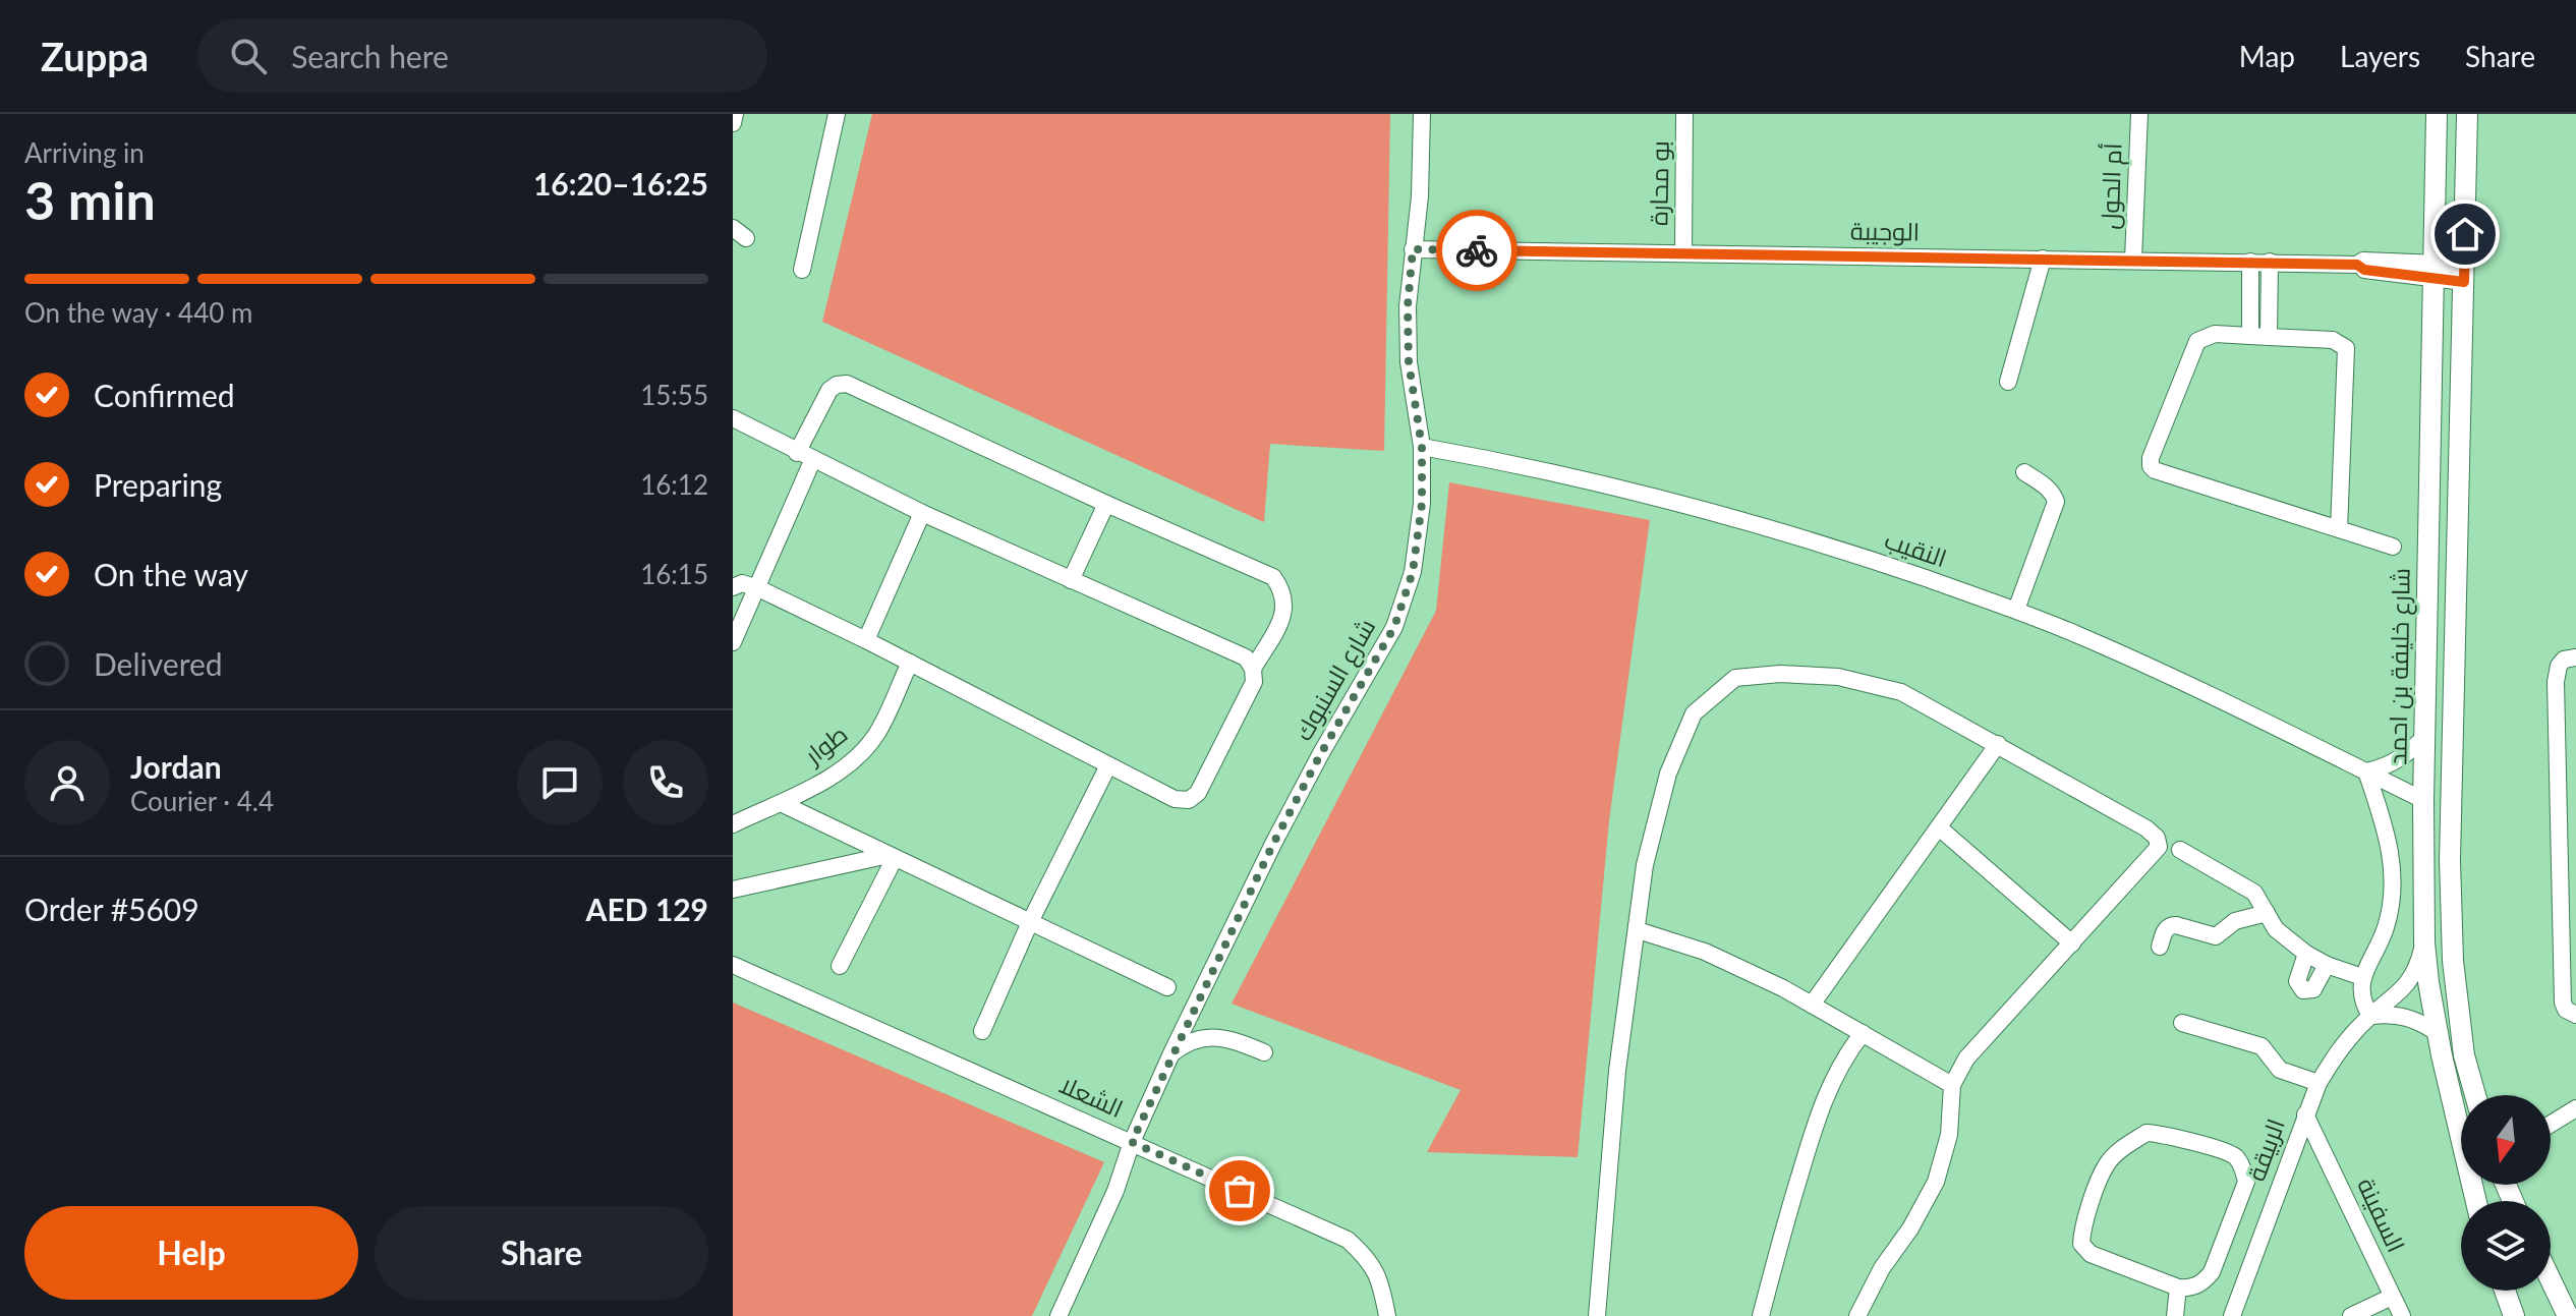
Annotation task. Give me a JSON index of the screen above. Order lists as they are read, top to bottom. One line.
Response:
{"streets":{"street":["بو محارة","أم الحول","الوجيبة","النقيب","شارع خليفة بن احمد","شارع السنبوك","طوار","الشعلا","الربيقة","السفينة"]},"crossings":[["بو محارة","الوجيبة"],["أم الحول","الوجيبة"],["الوجيبة","شارع خليفة بن احمد"],["الوجيبة","شارع السنبوك"],["النقيب","شارع خليفة بن احمد"],["النقيب","شارع السنبوك"],["شارع خليفة بن احمد","الربيقة"],["شارع السنبوك","الشعلا"],["الربيقة","السفينة"]],"north":"bottom","page":{"header":"Zuppa","search":"Search here","nav":["Map","Layers","Share"],"heading":["3 min","Arriving in","16:20–16:25"],"panel":["Jordan","Courier · 4.4","Order #5609","AED 129"],"bar":"On the way · 440 m","list":[["Confirmed","15:55"],["Preparing","16:12"],["On the way","16:15"],"Delivered"],"buttons":["Help","Share"]}}
